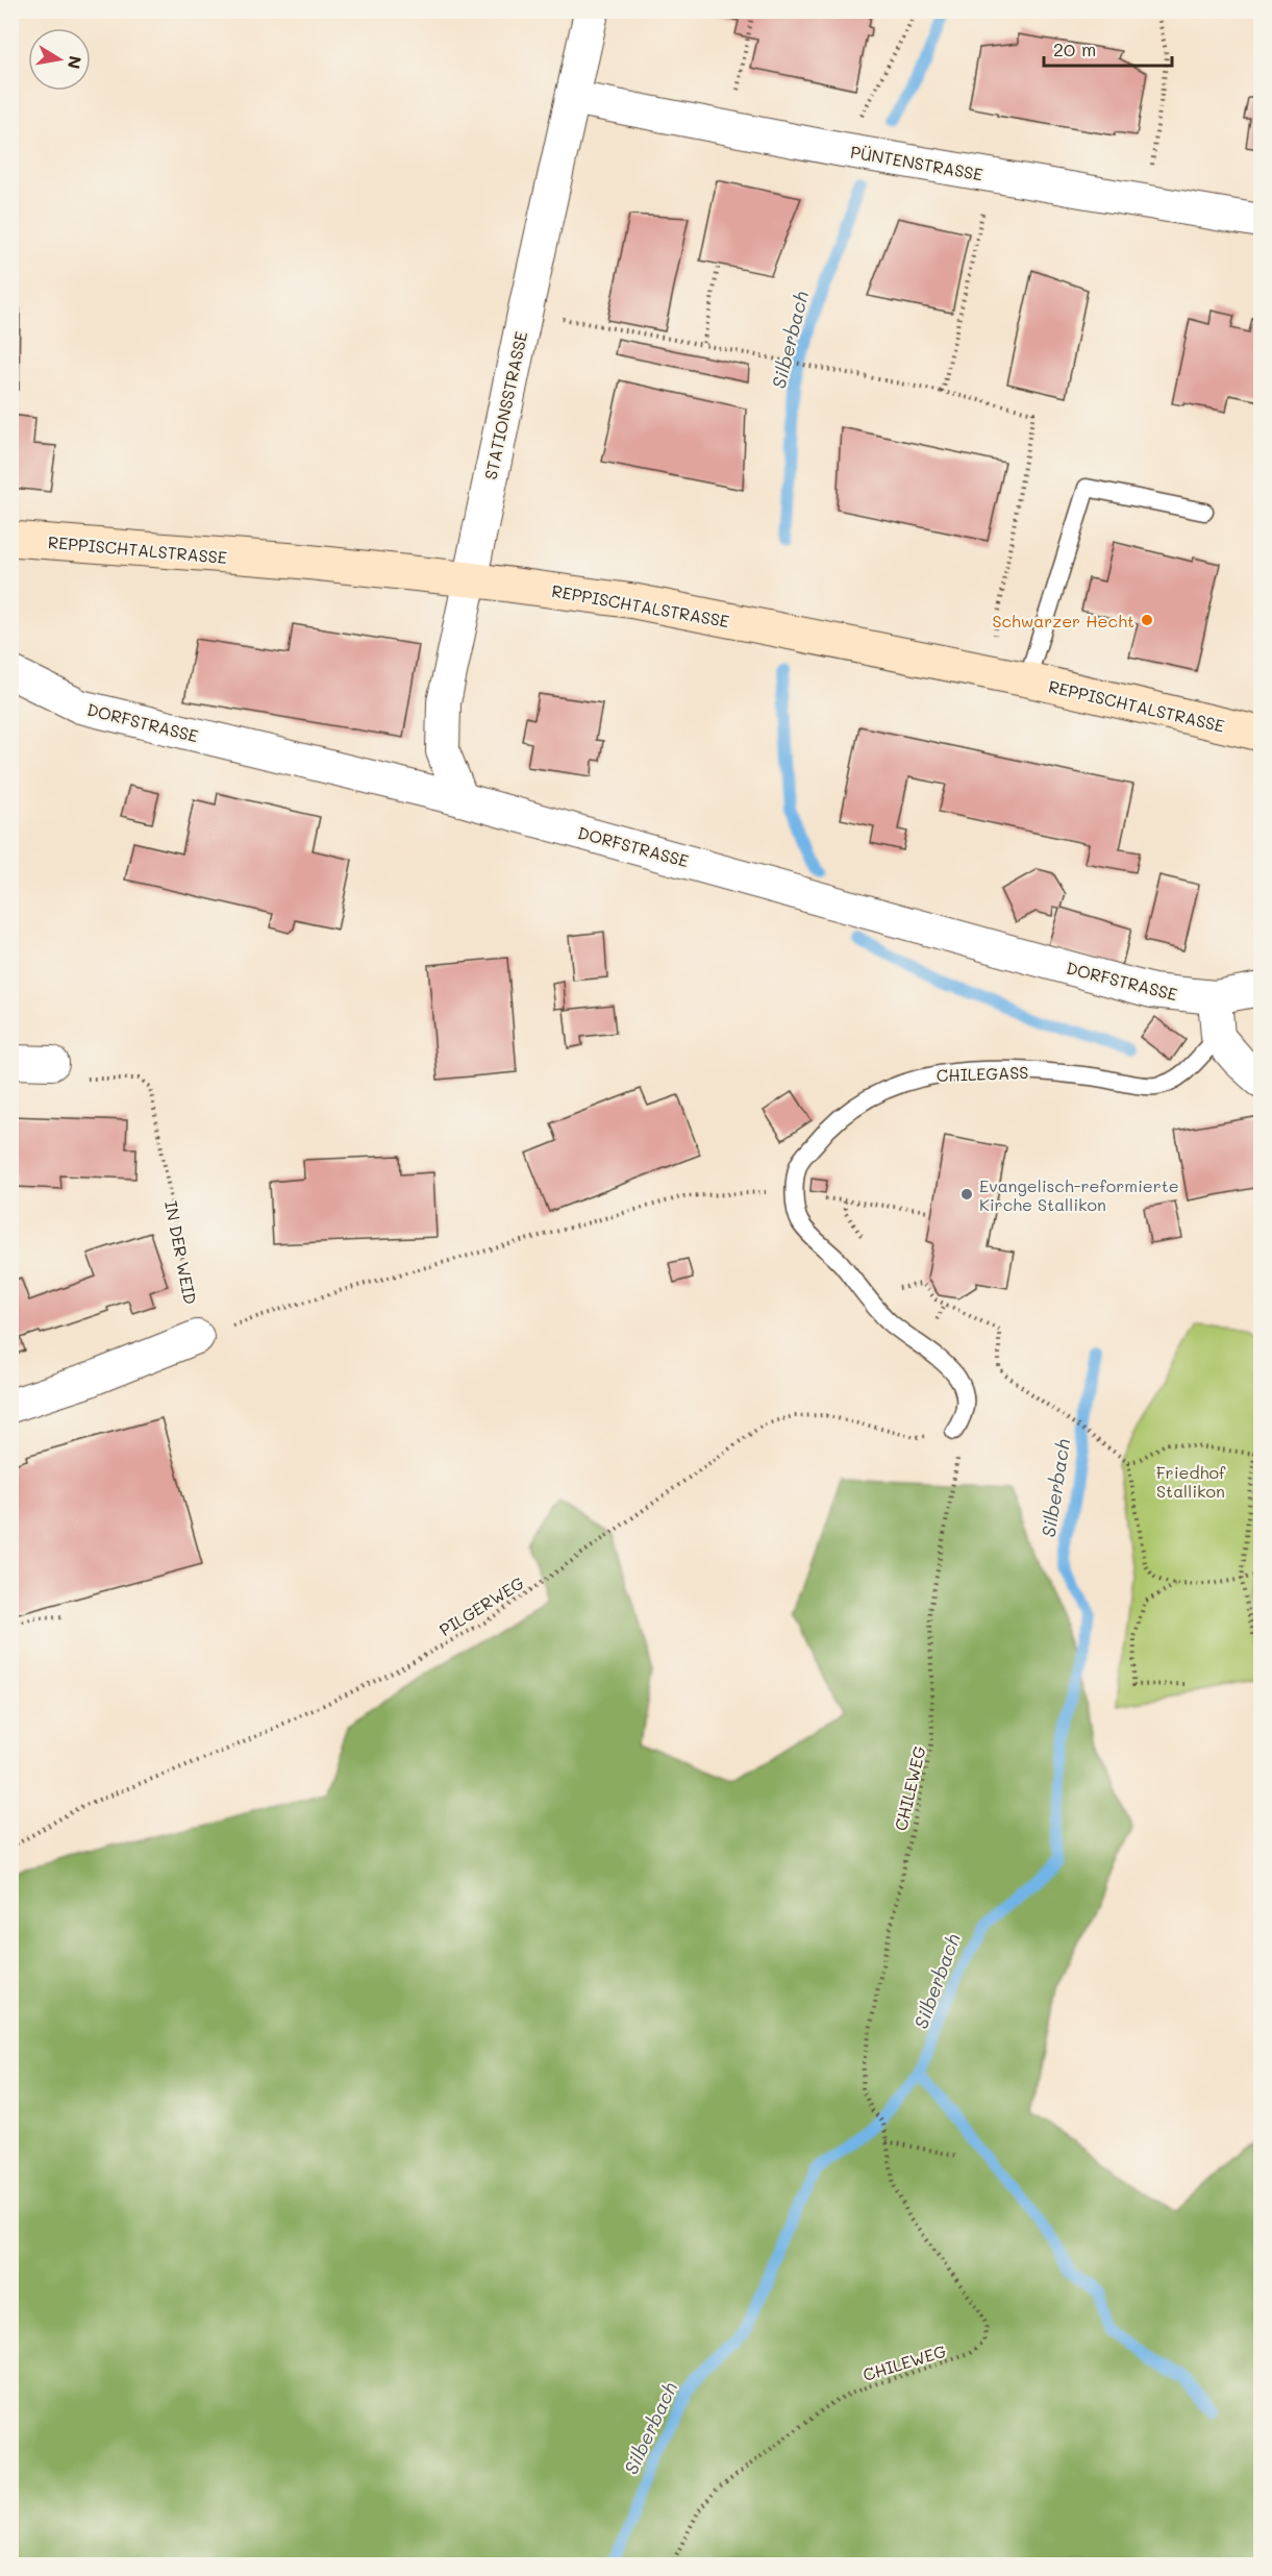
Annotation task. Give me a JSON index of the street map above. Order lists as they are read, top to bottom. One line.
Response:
{"streets":{"main road":["REPPISCHTALSTRASSE"],"street":["PÜNTENSTRASSE","STATIONSSTRASSE","DORFSTRASSE"],"lane":["CHILEGASS"],"path":["IN DER WEID","PILGERWEG","CHILEWEG"]},"crossings":[["PÜNTENSTRASSE","STATIONSSTRASSE"],["STATIONSSTRASSE","REPPISCHTALSTRASSE"],["STATIONSSTRASSE","DORFSTRASSE"],["CHILEGASS","PILGERWEG"],["CHILEGASS","CHILEWEG"],["PILGERWEG","CHILEWEG"]],"water":["Silberbach"],"parks":["Friedhof Stallikon"],"places":["Schwarzer Hecht","Evangelisch-reformierte Kirche Stallikon"],"scale_bar":"20 m","north":"right"}
